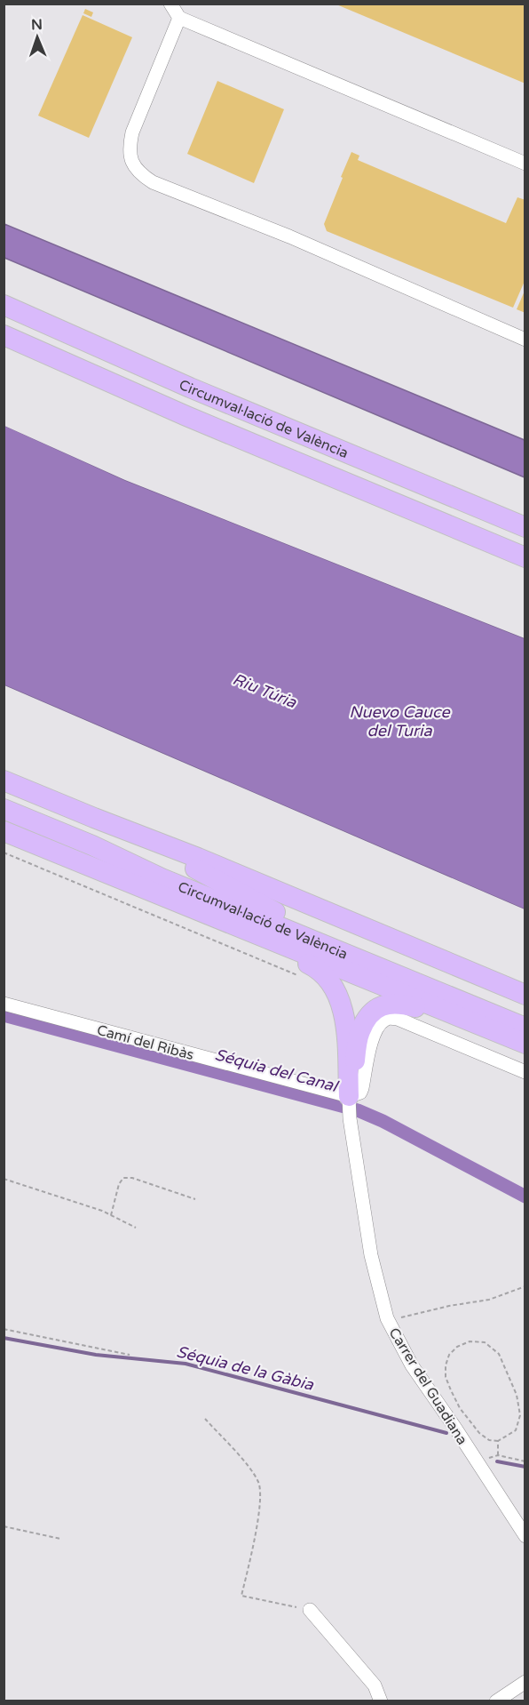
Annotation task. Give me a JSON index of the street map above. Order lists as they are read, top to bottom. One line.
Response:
{"streets":{"highway":["Circumval·lació de València"],"street":["Camí del Ribàs","Carrer del Guadiana"]},"crossings":[["Camí del Ribàs","Carrer del Guadiana"]],"water":["Riu Túria","Nuevo Cauce del Turia","Séquia del Canal","Séquia de la Gàbia"],"north":"top"}
